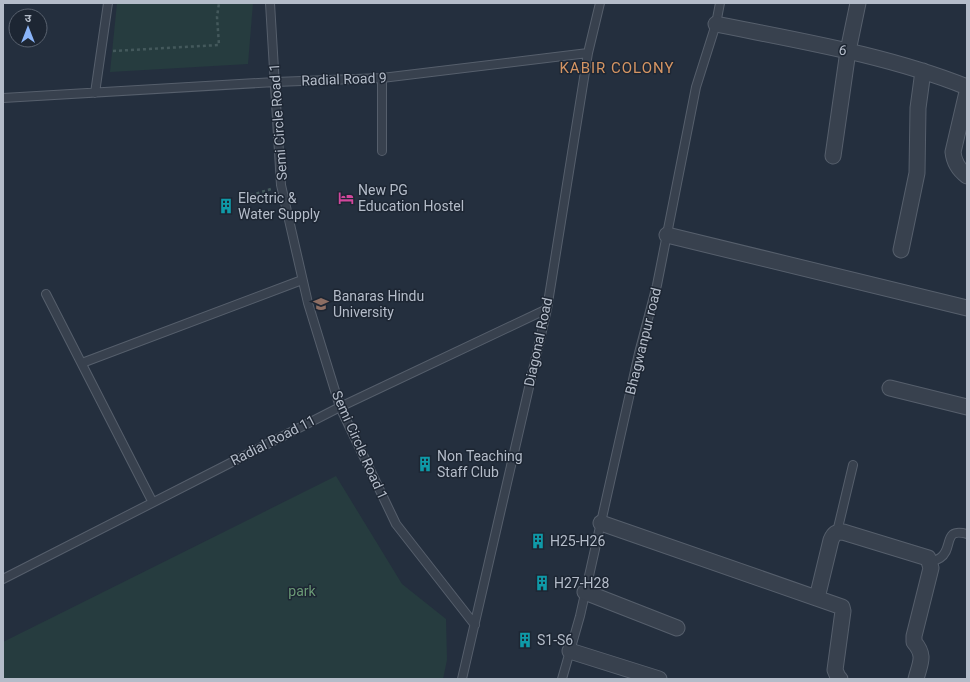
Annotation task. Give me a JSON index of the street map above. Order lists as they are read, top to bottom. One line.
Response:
{"streets":{"street":["6"],"lane":["Radial Road 9","Semi Circle Road 1","Bhagwanpur road","Diagonal Road","Radial Road 11"]},"crossings":[["6","Bhagwanpur road"],["Radial Road 9","Semi Circle Road 1"],["Radial Road 9","Diagonal Road"],["Semi Circle Road 1","Diagonal Road"],["Semi Circle Road 1","Radial Road 11"],["Diagonal Road","Radial Road 11"]],"districts":["KABIR COLONY"],"parks":["park"],"places":{"hotel":["New PG Education Hostel"],"building":["Electric & Water Supply","Non Teaching Staff Club","H25-H26","H27-H28","S1-S6"],"school or university":["Banaras Hindu University"]},"north":"top"}
